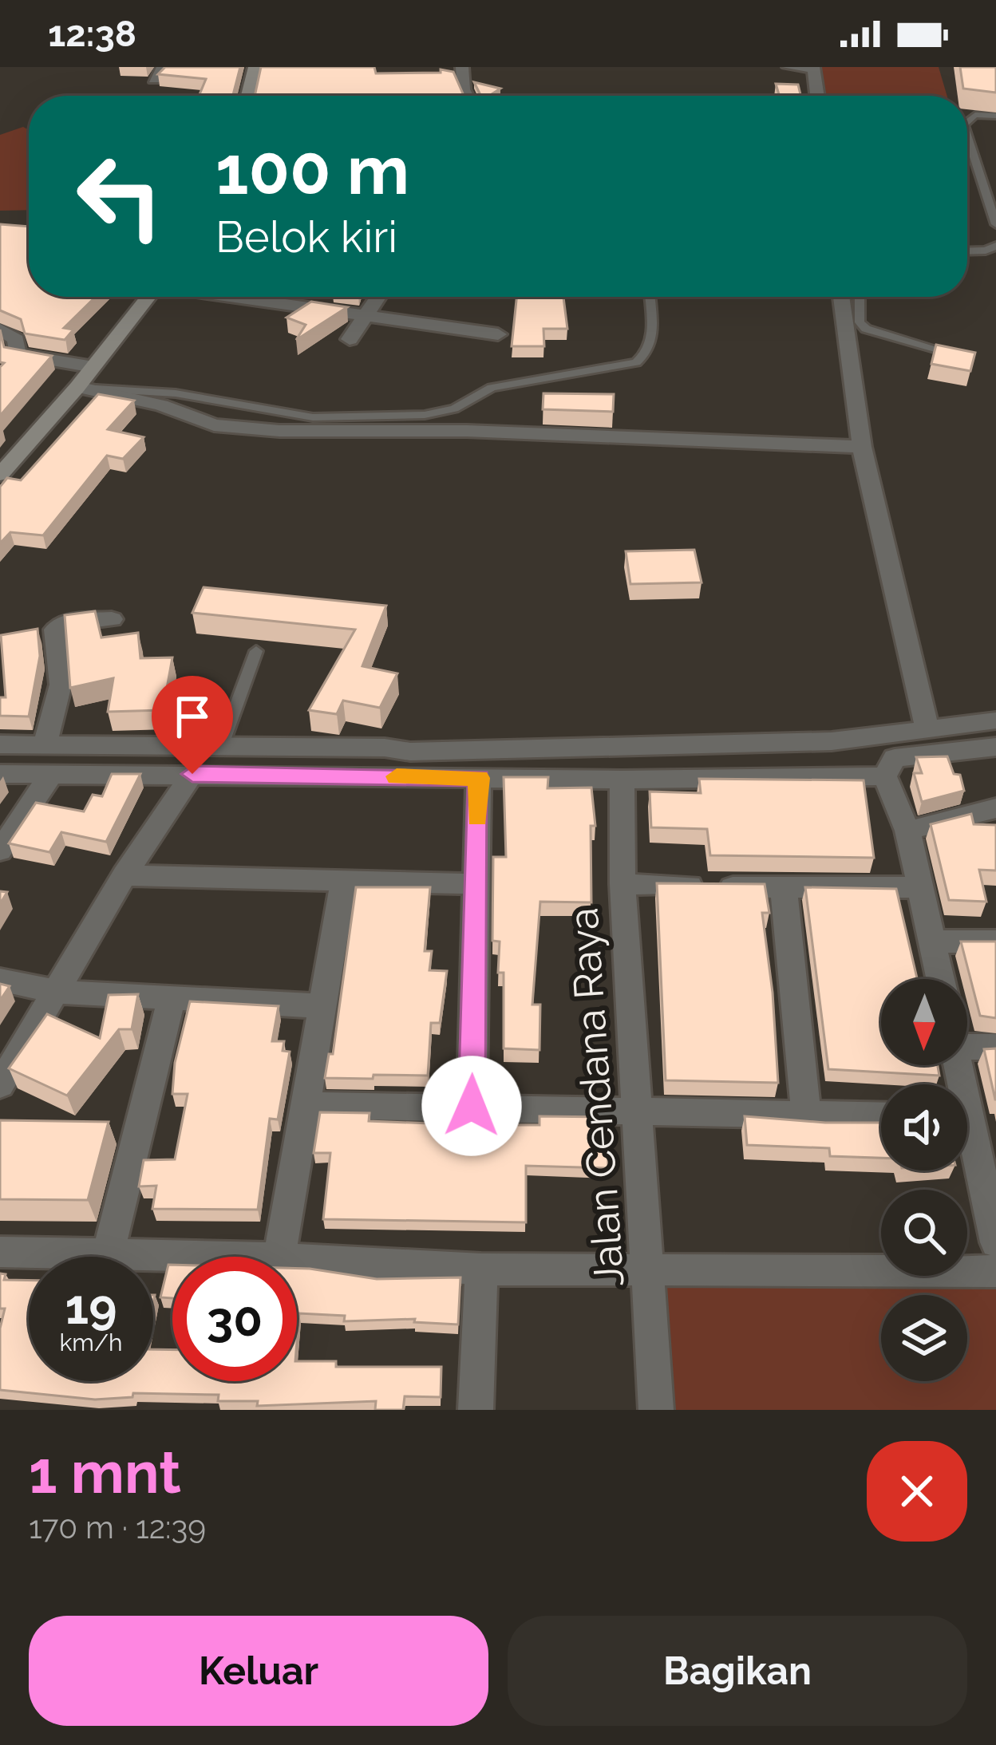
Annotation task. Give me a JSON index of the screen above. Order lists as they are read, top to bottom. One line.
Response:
{"streets":{"street":["Jalan Cendana Raya"]},"north":"bottom","page":{"status":"12:38","turn":["100 m","Belok kiri"],"speed":"19 km/h","limit":"30","heading":["1 mnt","170 m · 12:39"],"buttons":["Keluar","Bagikan"]}}
